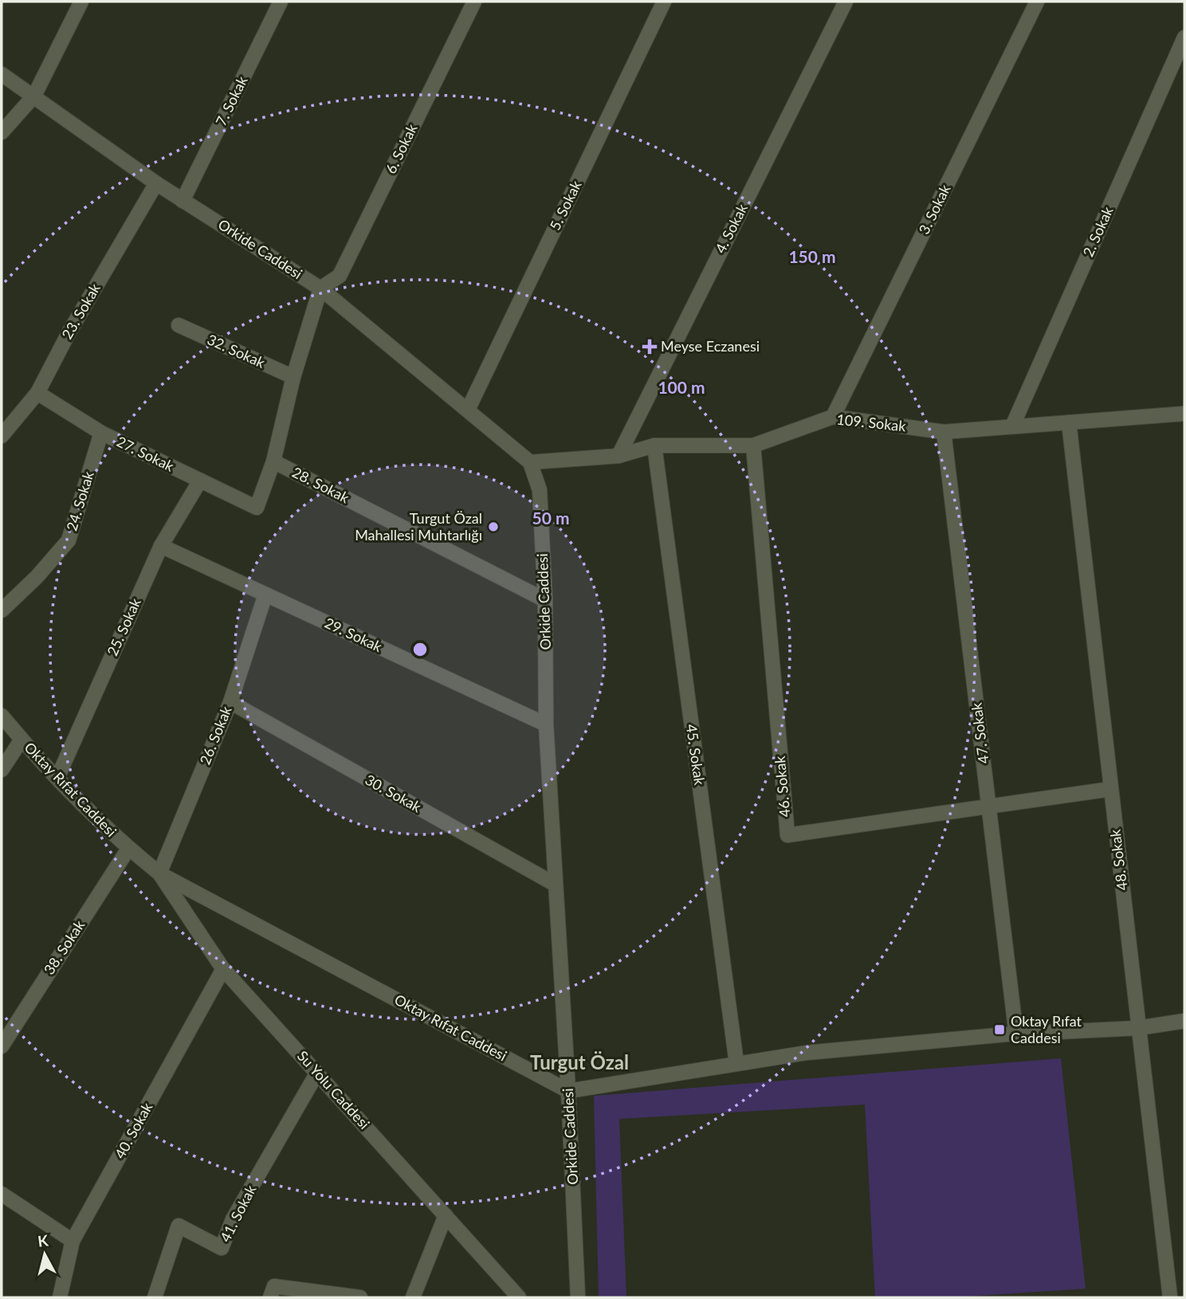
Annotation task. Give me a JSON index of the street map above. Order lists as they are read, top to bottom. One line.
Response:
{"streets":{"street":["7. Sokak","6. Sokak","5. Sokak","3. Sokak","4. Sokak","2. Sokak","Orkide Caddesi","23. Sokak","32. Sokak","109. Sokak","27. Sokak","28. Sokak","24. Sokak","25. Sokak","29. Sokak","47. Sokak","26. Sokak","45. Sokak","46. Sokak","Oktay Rıfat Caddesi","30. Sokak","48. Sokak","38. Sokak","Su Yolu Caddesi","40. Sokak","41. Sokak"]},"crossings":[["7. Sokak","Orkide Caddesi"],["6. Sokak","Orkide Caddesi"],["6. Sokak","28. Sokak"],["5. Sokak","Orkide Caddesi"],["3. Sokak","109. Sokak"],["4. Sokak","109. Sokak"],["2. Sokak","109. Sokak"],["Orkide Caddesi","23. Sokak"],["Orkide Caddesi","109. Sokak"],["Orkide Caddesi","28. Sokak"],["Orkide Caddesi","29. Sokak"],["Orkide Caddesi","Oktay Rıfat Caddesi"],["Orkide Caddesi","30. Sokak"],["23. Sokak","27. Sokak"],["32. Sokak","28. Sokak"],["109. Sokak","47. Sokak"],["109. Sokak","45. Sokak"],["109. Sokak","46. Sokak"],["109. Sokak","48. Sokak"],["27. Sokak","28. Sokak"],["27. Sokak","24. Sokak"],["27. Sokak","25. Sokak"],["25. Sokak","29. Sokak"],["25. Sokak","Oktay Rıfat Caddesi"],["29. Sokak","26. Sokak"],["47. Sokak","46. Sokak"],["26. Sokak","Oktay Rıfat Caddesi"],["26. Sokak","30. Sokak"],["26. Sokak","Su Yolu Caddesi"],["46. Sokak","48. Sokak"],["Oktay Rıfat Caddesi","38. Sokak"],["Oktay Rıfat Caddesi","Su Yolu Caddesi"],["Su Yolu Caddesi","40. Sokak"],["Su Yolu Caddesi","41. Sokak"]],"districts":["Turgut Özal"],"places":{"health":["Meyse Eczanesi"],"other":["Turgut Özal Mahallesi Muhtarlığı"],"transit":["Oktay Rıfat Caddesi"]},"north":"top","rings":["150 m","100 m","50 m"]}
